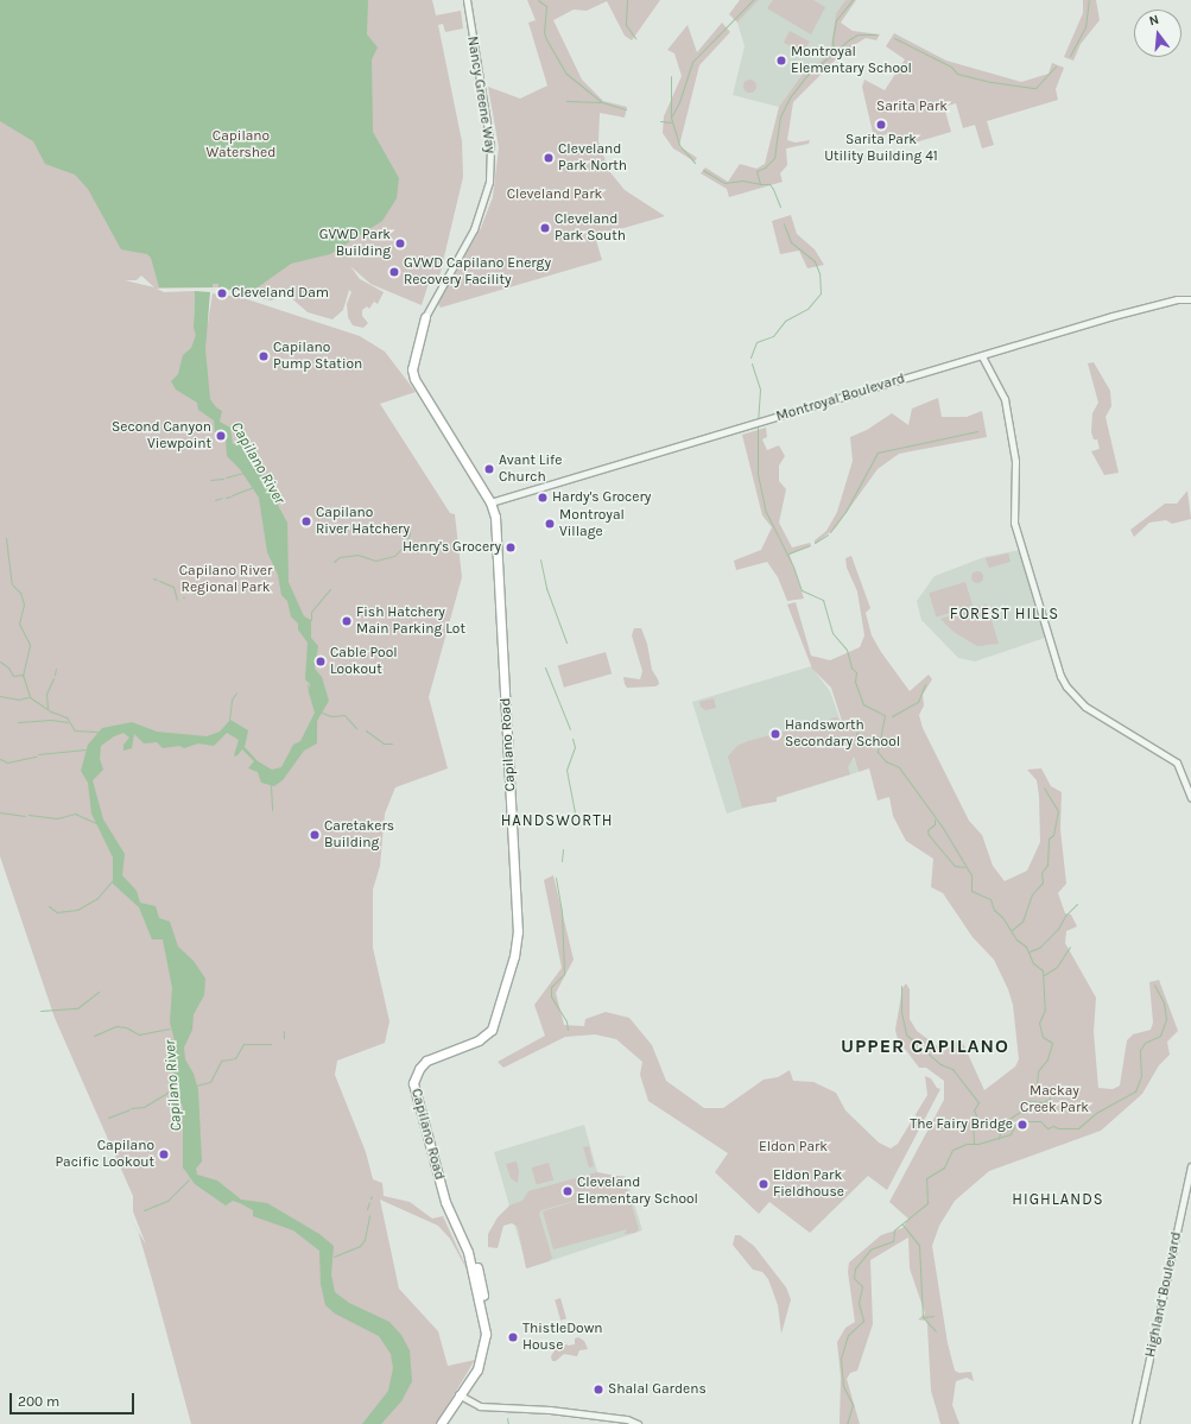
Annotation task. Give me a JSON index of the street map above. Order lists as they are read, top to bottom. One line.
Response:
{"streets":{"main road":["Capilano Road"],"street":["Nancy Greene Way","Montroyal Boulevard","Highland Boulevard"]},"crossings":[["Nancy Greene Way","Capilano Road"],["Montroyal Boulevard","Capilano Road"]],"districts":["FOREST HILLS","HANDSWORTH","UPPER CAPILANO","HIGHLANDS"],"water":["Capilano River"],"parks":["Sarita Park","Capilano Watershed","Cleveland Park","Capilano River Regional Park","Mackay Creek Park","Eldon Park"],"places":["Montroyal Elementary School","Sarita Park Utility Building 41","Cleveland Park North","Cleveland Park South","GVWD Park Building","GVWD Capilano Energy Recovery Facility","Cleveland Dam","Capilano Pump Station","Second Canyon Viewpoint","Avant Life Church","Hardy's Grocery","Capilano River Hatchery","Montroyal Village","Henry's Grocery","Fish Hatchery Main Parking Lot","Cable Pool Lookout","Handsworth Secondary School","Caretakers Building","The Fairy Bridge","Capilano Pacific Lookout","Eldon Park Fieldhouse","Cleveland Elementary School","ThistleDown House","Shalal Gardens"],"scale_bar":"200 m","north":"top"}
